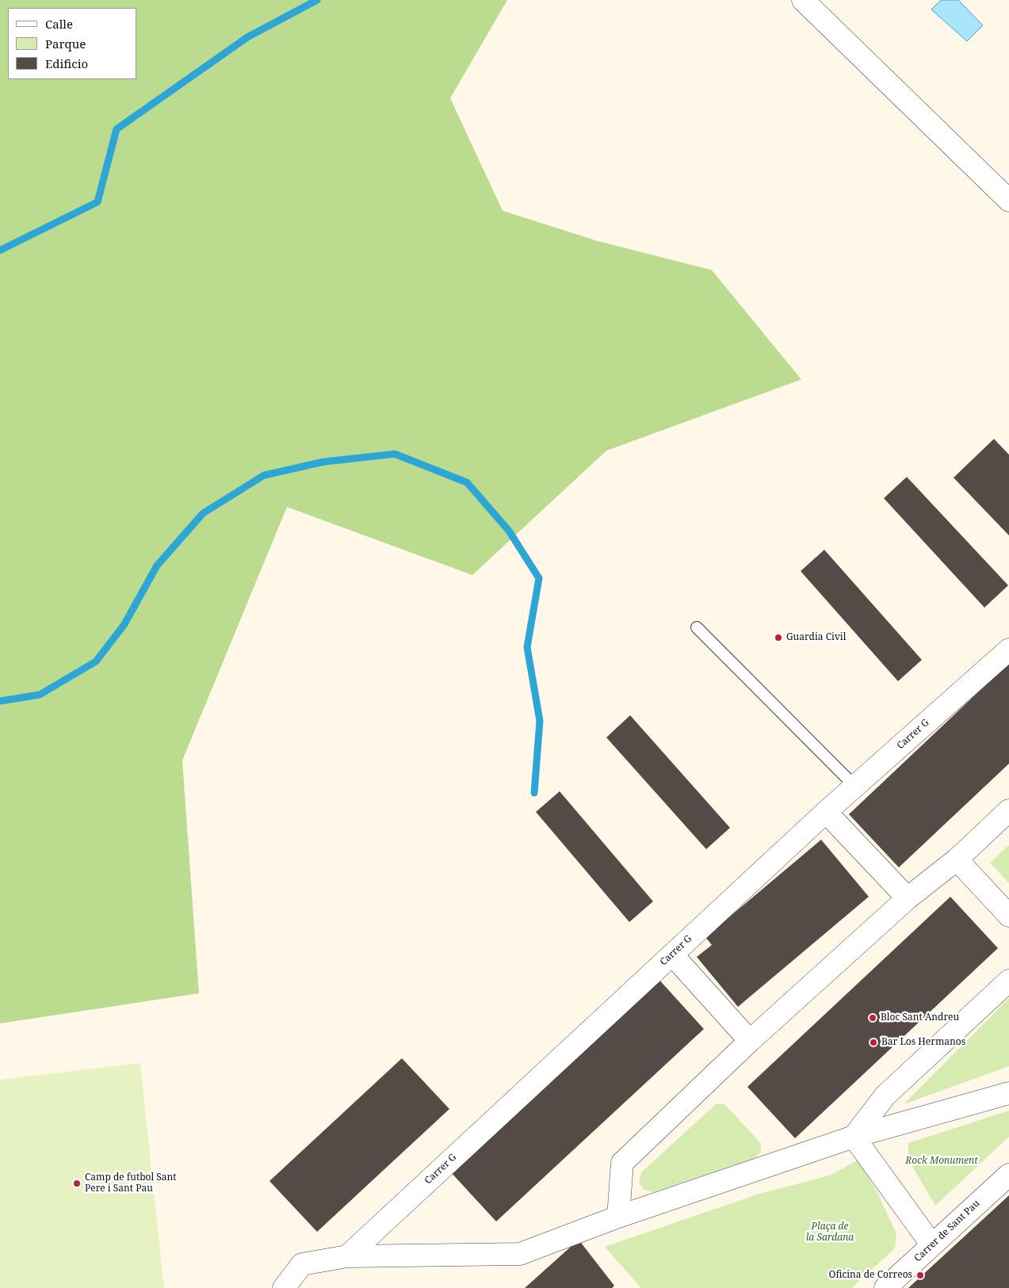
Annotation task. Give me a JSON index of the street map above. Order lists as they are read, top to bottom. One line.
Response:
{"streets":{"street":["Carrer G","Carrer de Sant Pau"]},"parks":["Rock Monument","Plaça de la Sardana"],"places":["Guardia Civil","Bloc Sant Andreu","Bar Los Hermanos","Camp de futbol Sant Pere i Sant Pau","Oficina de Correos"],"legend":["Calle","Parque","Edificio"]}
